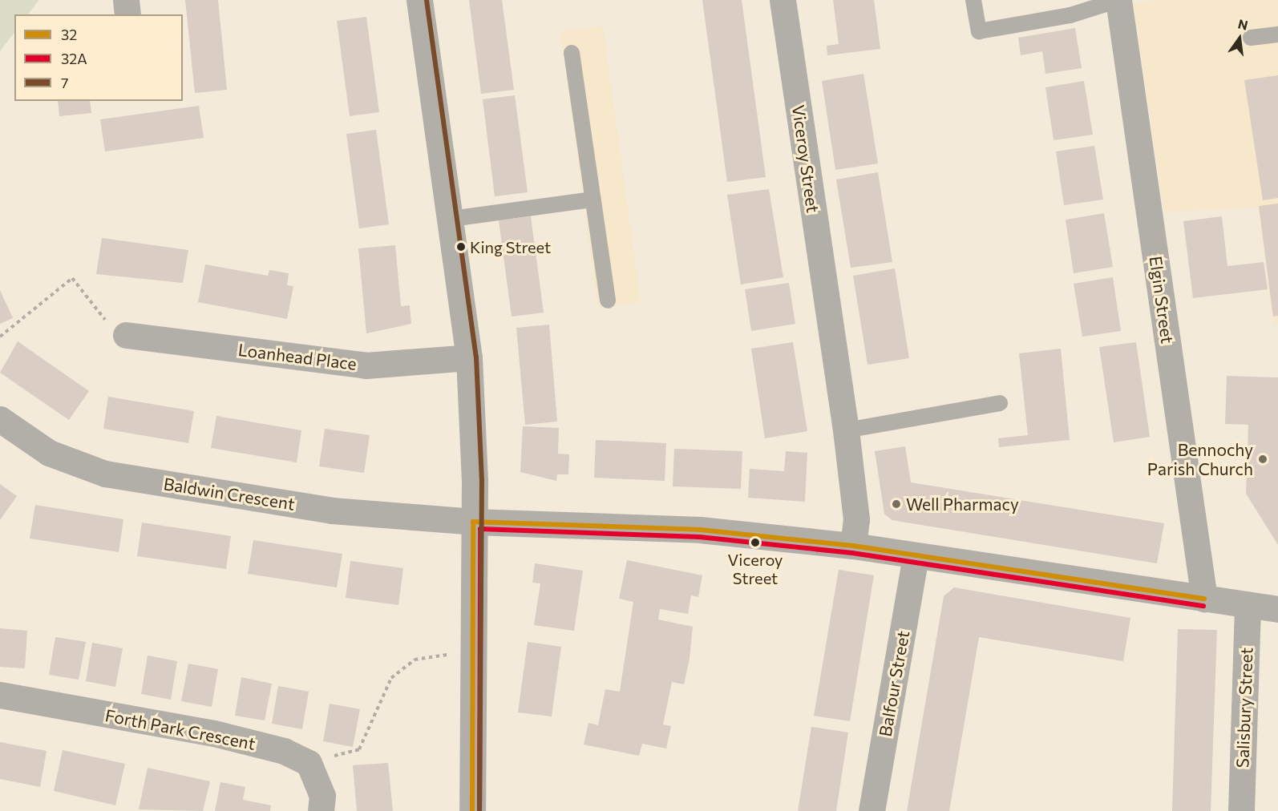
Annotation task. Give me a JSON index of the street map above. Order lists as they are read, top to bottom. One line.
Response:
{"streets":{"street":["Viceroy Street","Elgin Street","Loanhead Place","Baldwin Crescent","Balfour Street","Salisbury Street","Forth Park Crescent"]},"crossings":[["Viceroy Street","Baldwin Crescent"],["Elgin Street","Baldwin Crescent"],["Baldwin Crescent","Balfour Street"],["Baldwin Crescent","Salisbury Street"]],"places":["King Street","Bennochy Parish Church","Well Pharmacy","Viceroy Street"],"lines":["transit line 7","transit line 32","transit line 32A"],"legend":["32","32A","7"],"north":"top"}
